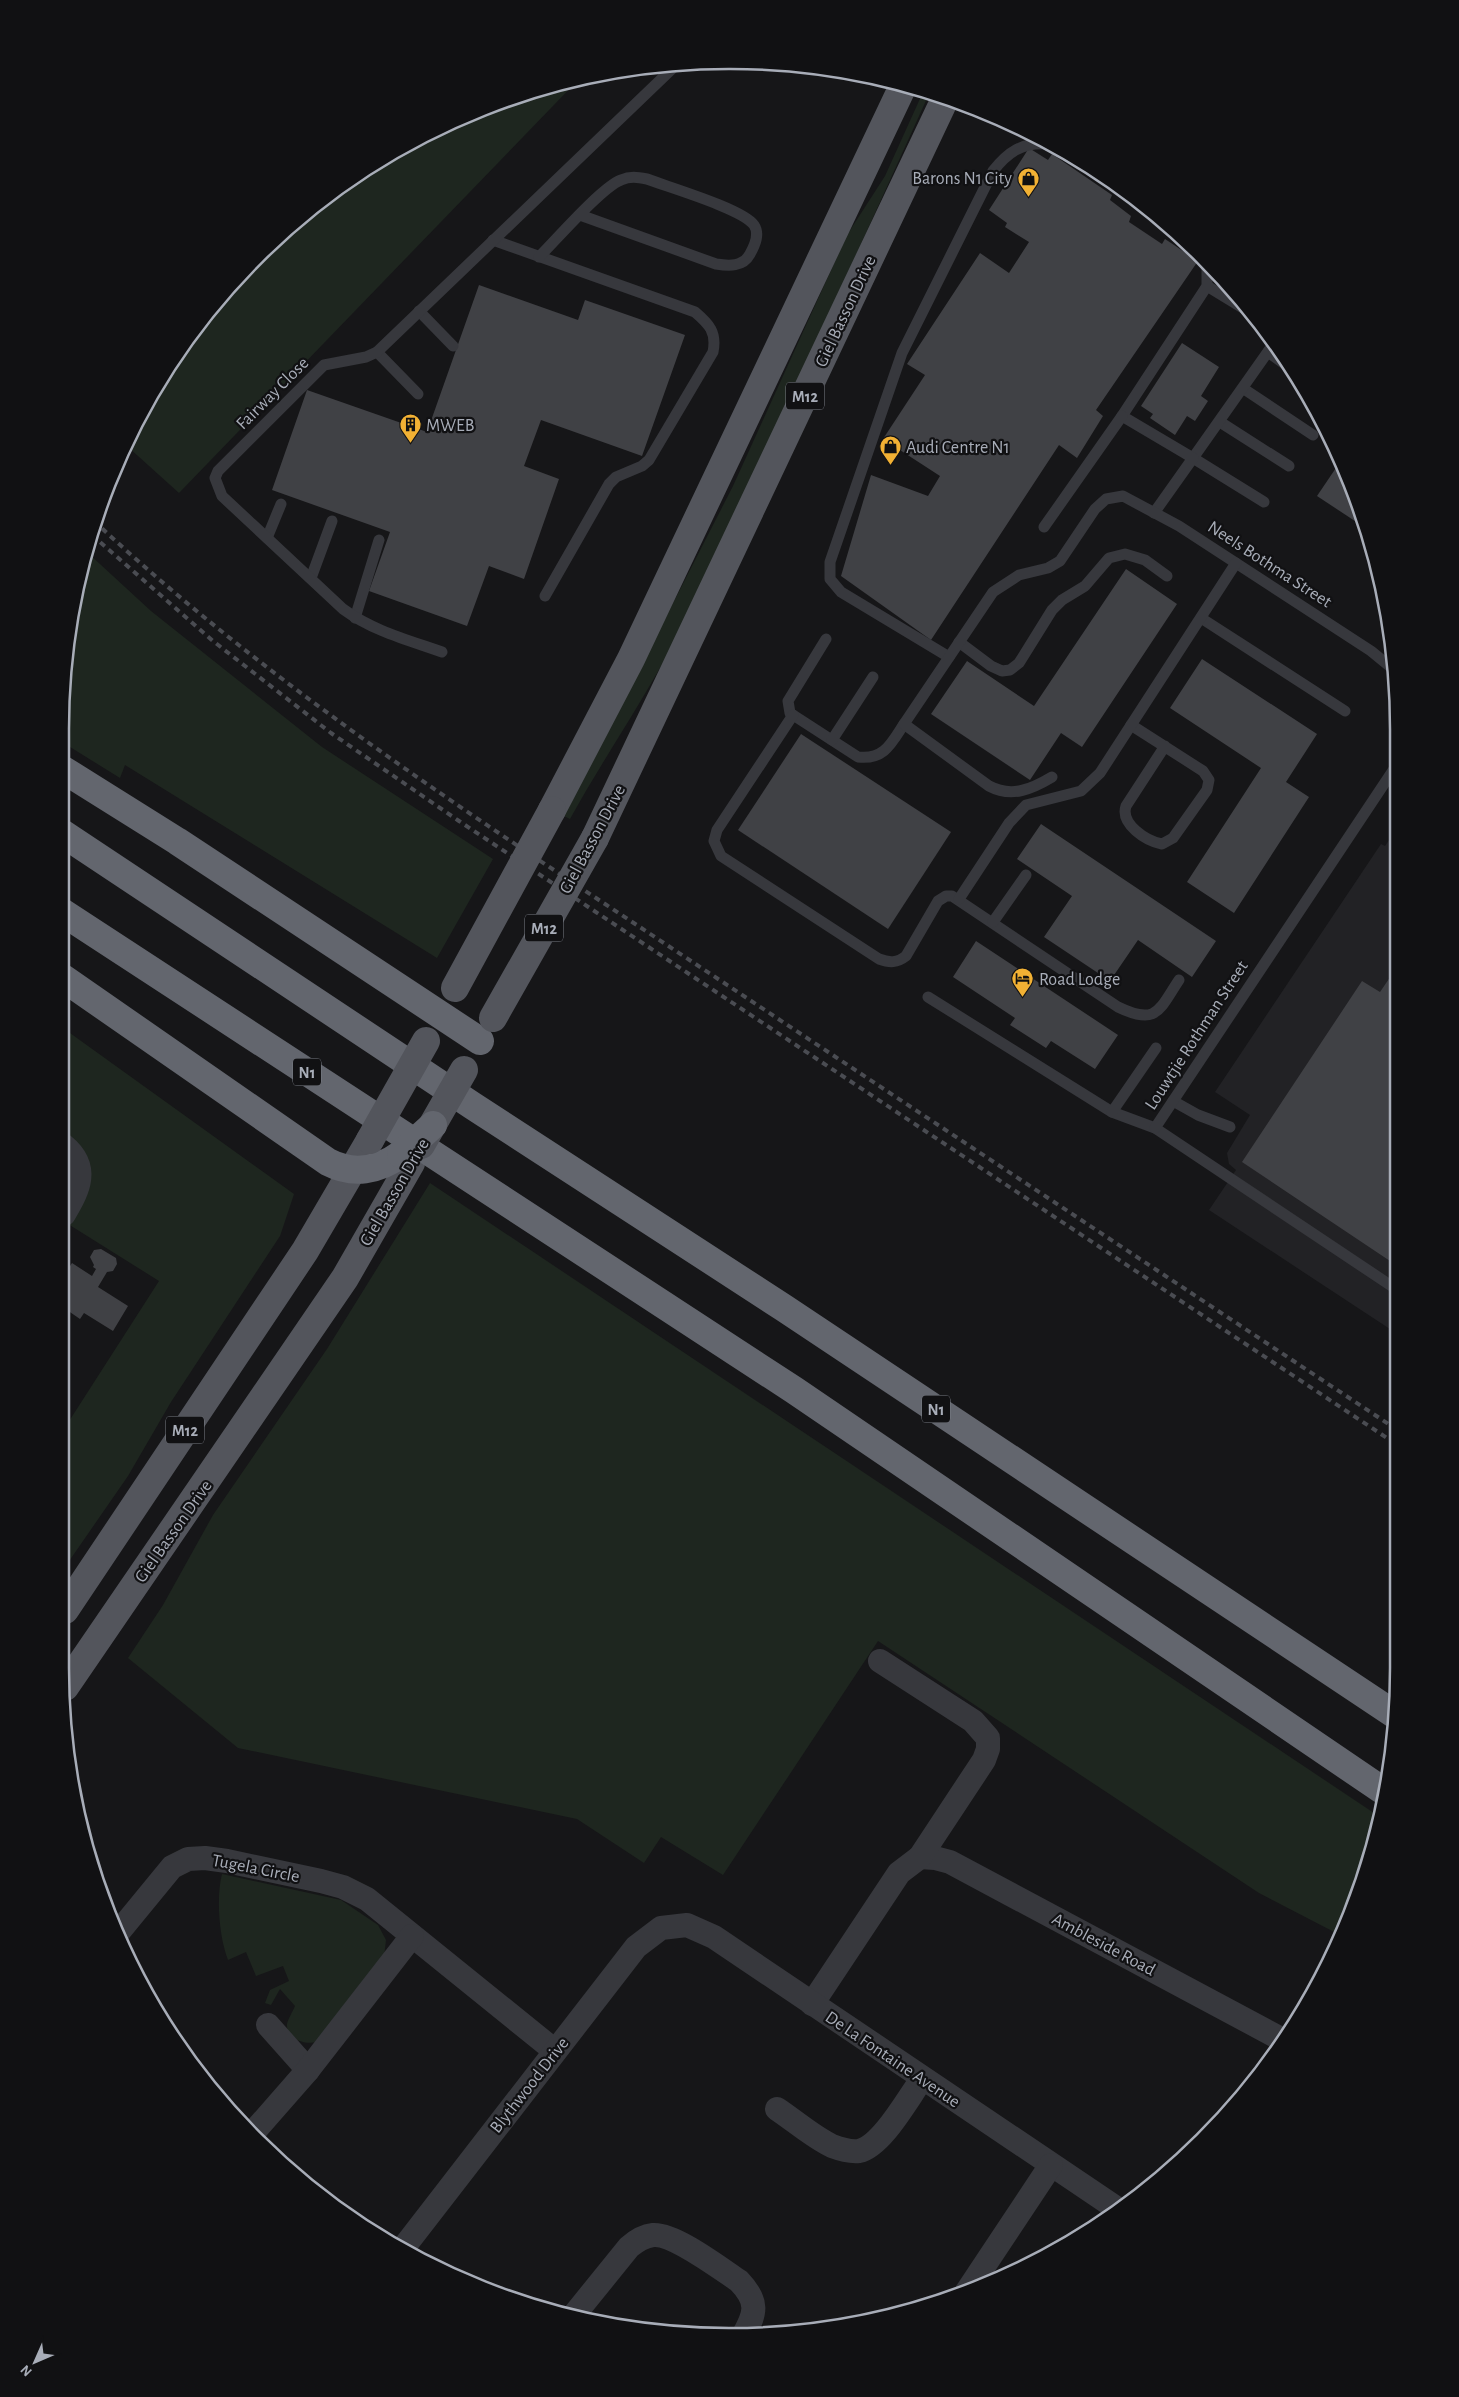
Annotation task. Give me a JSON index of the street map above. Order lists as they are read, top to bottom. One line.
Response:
{"streets":{"highway":["N1"],"main road":["Giel Basson Drive","M12"],"street":["Tugela Circle","Ambleside Road","De La Fontaine Avenue","Blythwood Drive"],"lane":["Fairway Close","Neels Bothma Street","Louwtjie Rothman Street"]},"crossings":[["Tugela Circle","Blythwood Drive"],["De La Fontaine Avenue","Blythwood Drive"]],"places":{"shop":["Barons N1 City","Audi Centre N1"],"building":["MWEB"],"hotel":["Road Lodge"]},"north":"bottom left"}
